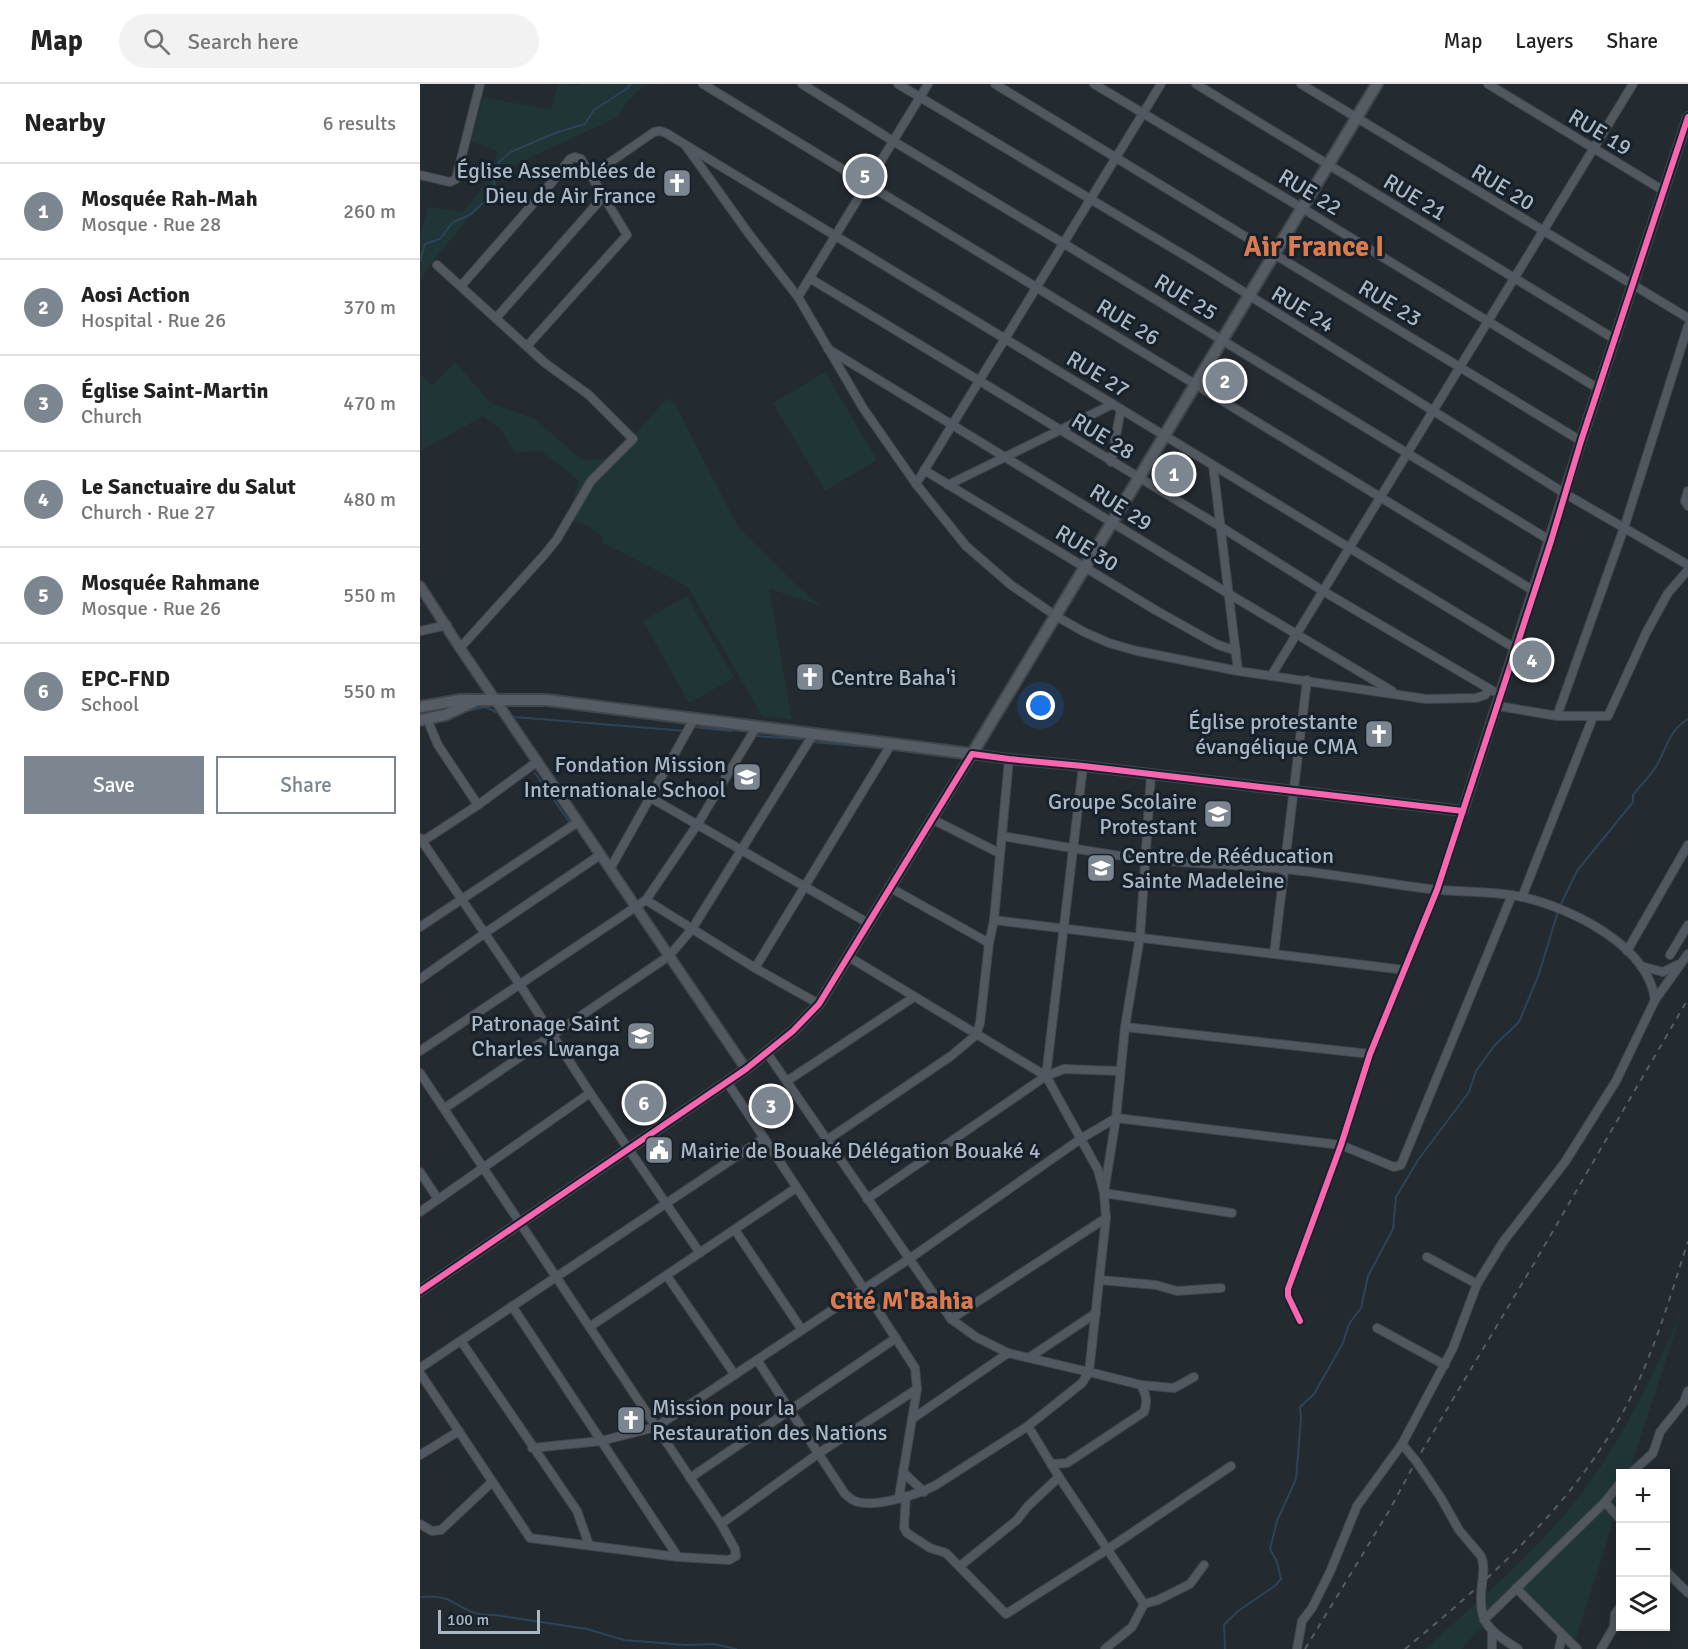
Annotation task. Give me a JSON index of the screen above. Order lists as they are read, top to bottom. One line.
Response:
{"streets":{"street":["RUE 19","RUE 20","RUE 22","RUE 21","RUE 25","RUE 23","RUE 24","RUE 26","RUE 27","RUE 28","RUE 29","RUE 30"]},"districts":["Air France I","Cité M'Bahia"],"places":{"church":["Église Assemblées de Dieu de Air France","Centre Baha'i","Église protestante évangélique CMA","Mission pour la Restauration des Nations"],"school or university":["Fondation Mission Internationale School","Groupe Scolaire Protestant","Centre de Rééducation Sainte Madeleine","Patronage Saint Charles Lwanga"],"public building":["Mairie de Bouaké Délégation Bouaké 4"]},"scale_bar":"100 m","page":{"header":"Map","search":"Search here","nav":["Map","Layers","Share"],"heading":["Nearby","6 results"],"pins":["5","2","1","4","6","3"],"list":[{"mark":"1","name":"Mosquée Rah-Mah","note":"Mosque · Rue 28","value":"260 m"},{"mark":"2","name":"Aosi Action","note":"Hospital · Rue 26","value":"370 m"},{"mark":"3","name":"Église Saint-Martin","note":"Church","value":"470 m"},{"mark":"4","name":"Le Sanctuaire du Salut","note":"Church · Rue 27","value":"480 m"},{"mark":"5","name":"Mosquée Rahmane","note":"Mosque · Rue 26","value":"550 m"},{"mark":"6","name":"EPC-FND","note":"School","value":"550 m"}],"buttons":["Save","Share"],"map_buttons":["+","−"],"scale":"100 m"}}
